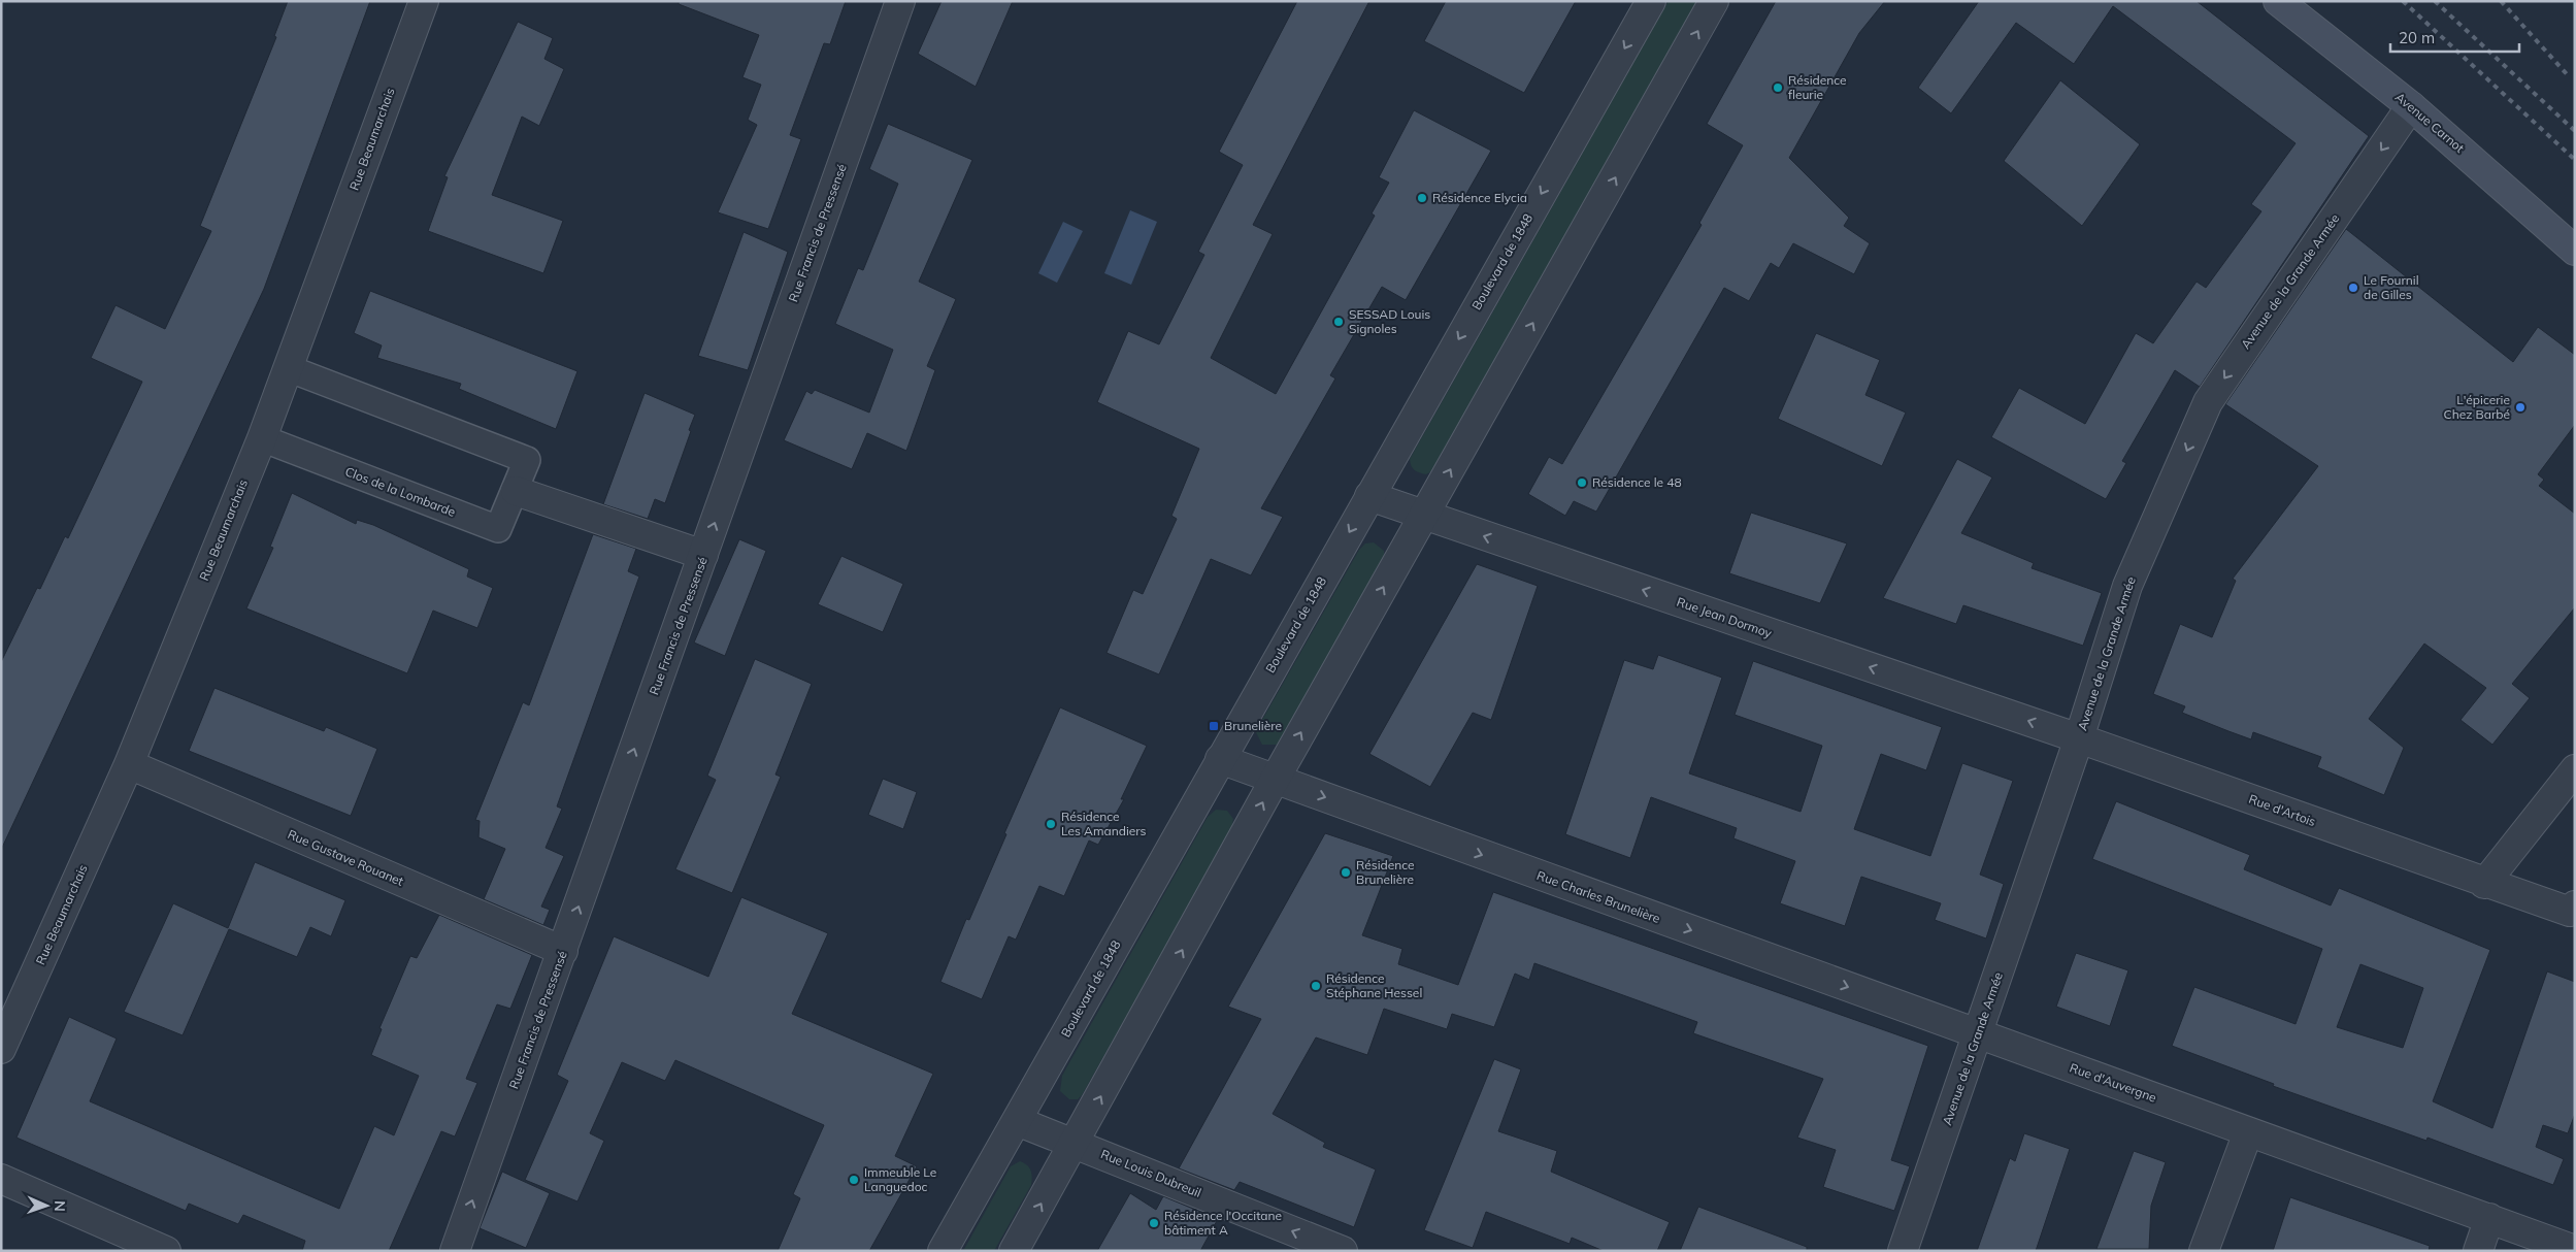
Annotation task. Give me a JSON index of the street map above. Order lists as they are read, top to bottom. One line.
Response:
{"streets":{"main road":["Avenue Carnot"],"street":["Rue Beaumarchais","Rue Francis de Pressensé","Boulevard de 1848","Avenue de la Grande Armée","Rue Jean Dormoy","Rue d'Artois","Rue Gustave Rouanet","Rue Charles Brunelière","Rue d'Auvergne","Rue Louis Dubreuil"],"lane":["Clos de la Lombarde"]},"crossings":[["Avenue Carnot","Avenue de la Grande Armée"],["Rue Beaumarchais","Clos de la Lombarde"],["Rue Beaumarchais","Rue Gustave Rouanet"],["Rue Francis de Pressensé","Rue Gustave Rouanet"],["Boulevard de 1848","Rue Jean Dormoy"],["Boulevard de 1848","Rue Charles Brunelière"],["Boulevard de 1848","Rue Louis Dubreuil"],["Avenue de la Grande Armée","Rue Jean Dormoy"],["Avenue de la Grande Armée","Rue d'Artois"],["Avenue de la Grande Armée","Rue Charles Brunelière"],["Avenue de la Grande Armée","Rue d'Auvergne"],["Rue Jean Dormoy","Rue d'Artois"],["Rue Charles Brunelière","Rue d'Auvergne"]],"one_way":["Rue Francis de Pressensé","Avenue de la Grande Armée","Rue Jean Dormoy","Rue Charles Brunelière","Rue Louis Dubreuil"],"places":{"other":["Résidence fleurie","Résidence Elycia","Le Fournil de Gilles","SESSAD Louis Signoles","L'épicerie Chez Barbé","Résidence le 48","Résidence Les Amandiers","Résidence Brunelière","Résidence Stéphane Hessel","Immeuble Le Languedoc","Résidence l'Occitane bâtiment A"],"transit":["Brunelière"]},"scale_bar":"20 m","north":"right"}
